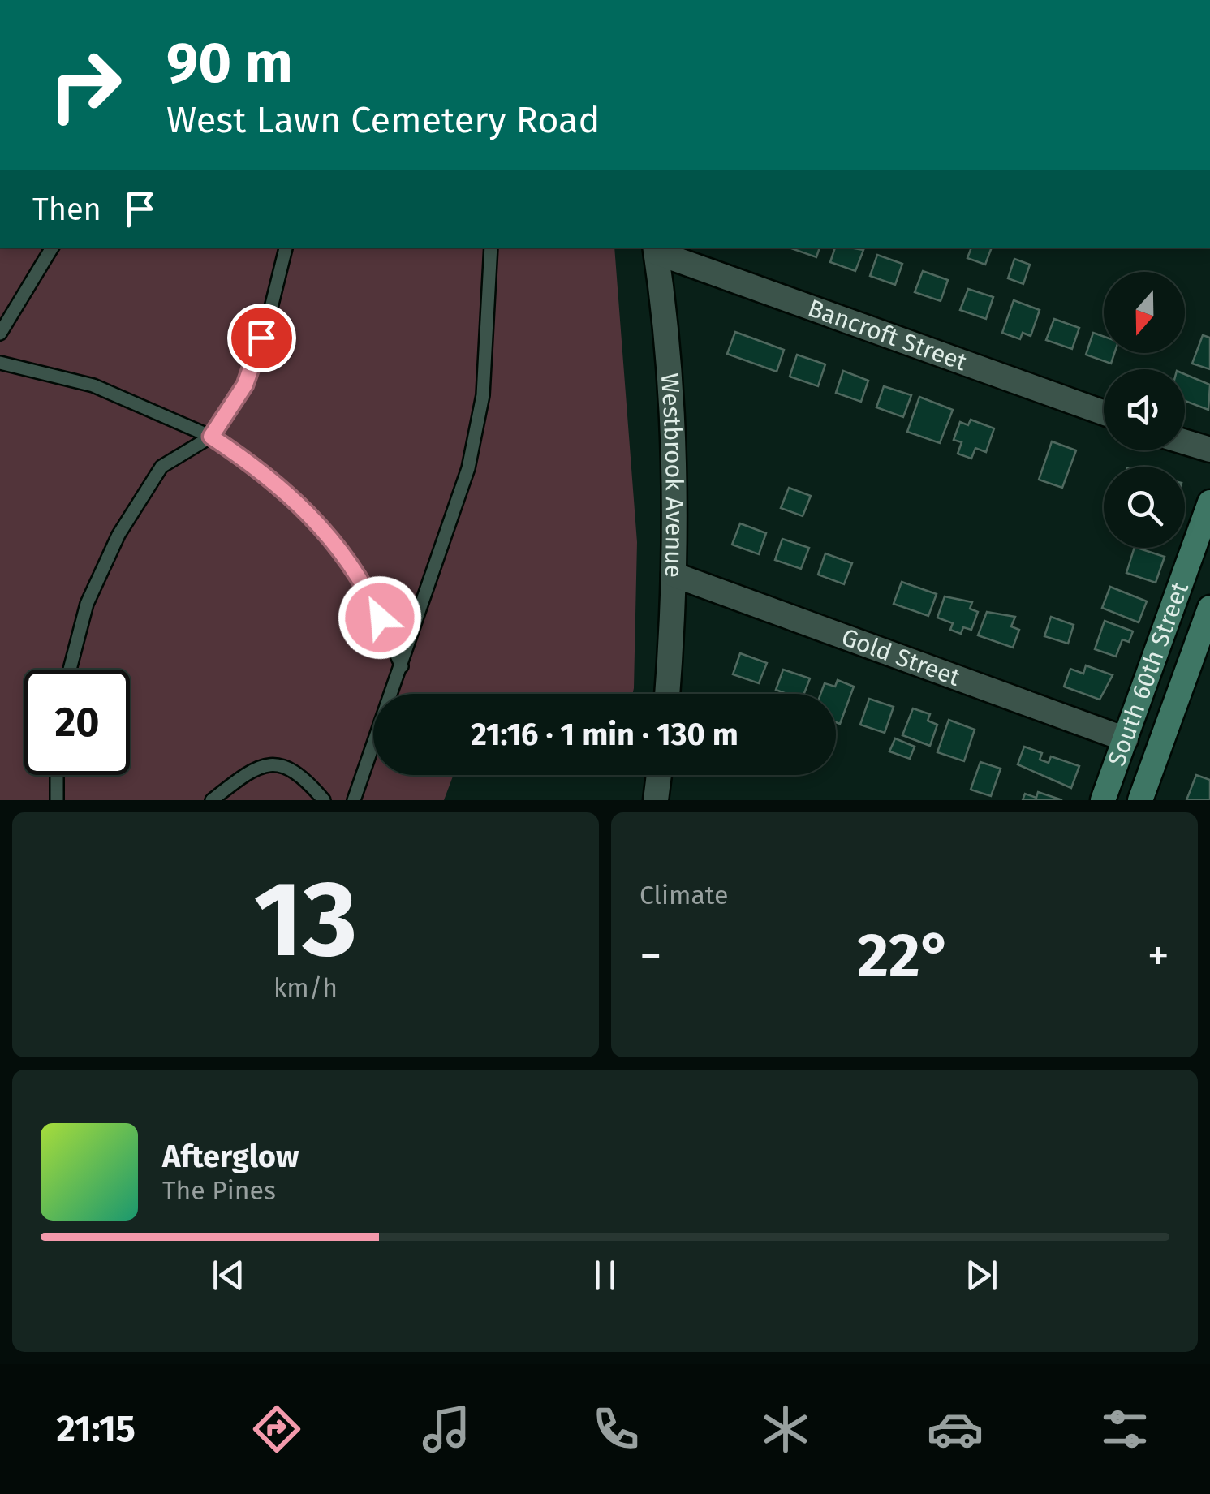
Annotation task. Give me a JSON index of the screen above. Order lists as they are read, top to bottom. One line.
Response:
{"streets":{"main road":["South 60th Street"],"street":["Bancroft Street","Westbrook Avenue","Gold Street"]},"crossings":[["Bancroft Street","Westbrook Avenue"],["Westbrook Avenue","Gold Street"],["Gold Street","South 60th Street"]],"north":"bottom","page":{"turn":["90 m","West Lawn Cemetery Road"],"then":"Then","limit":"20","trip":"21:16 · 1 min · 130 m","tile":[["13","km/h"],"Climate"],"heat":["−","22°","+"],"song":["Afterglow","The Pines"],"tabs":"21:15"}}
